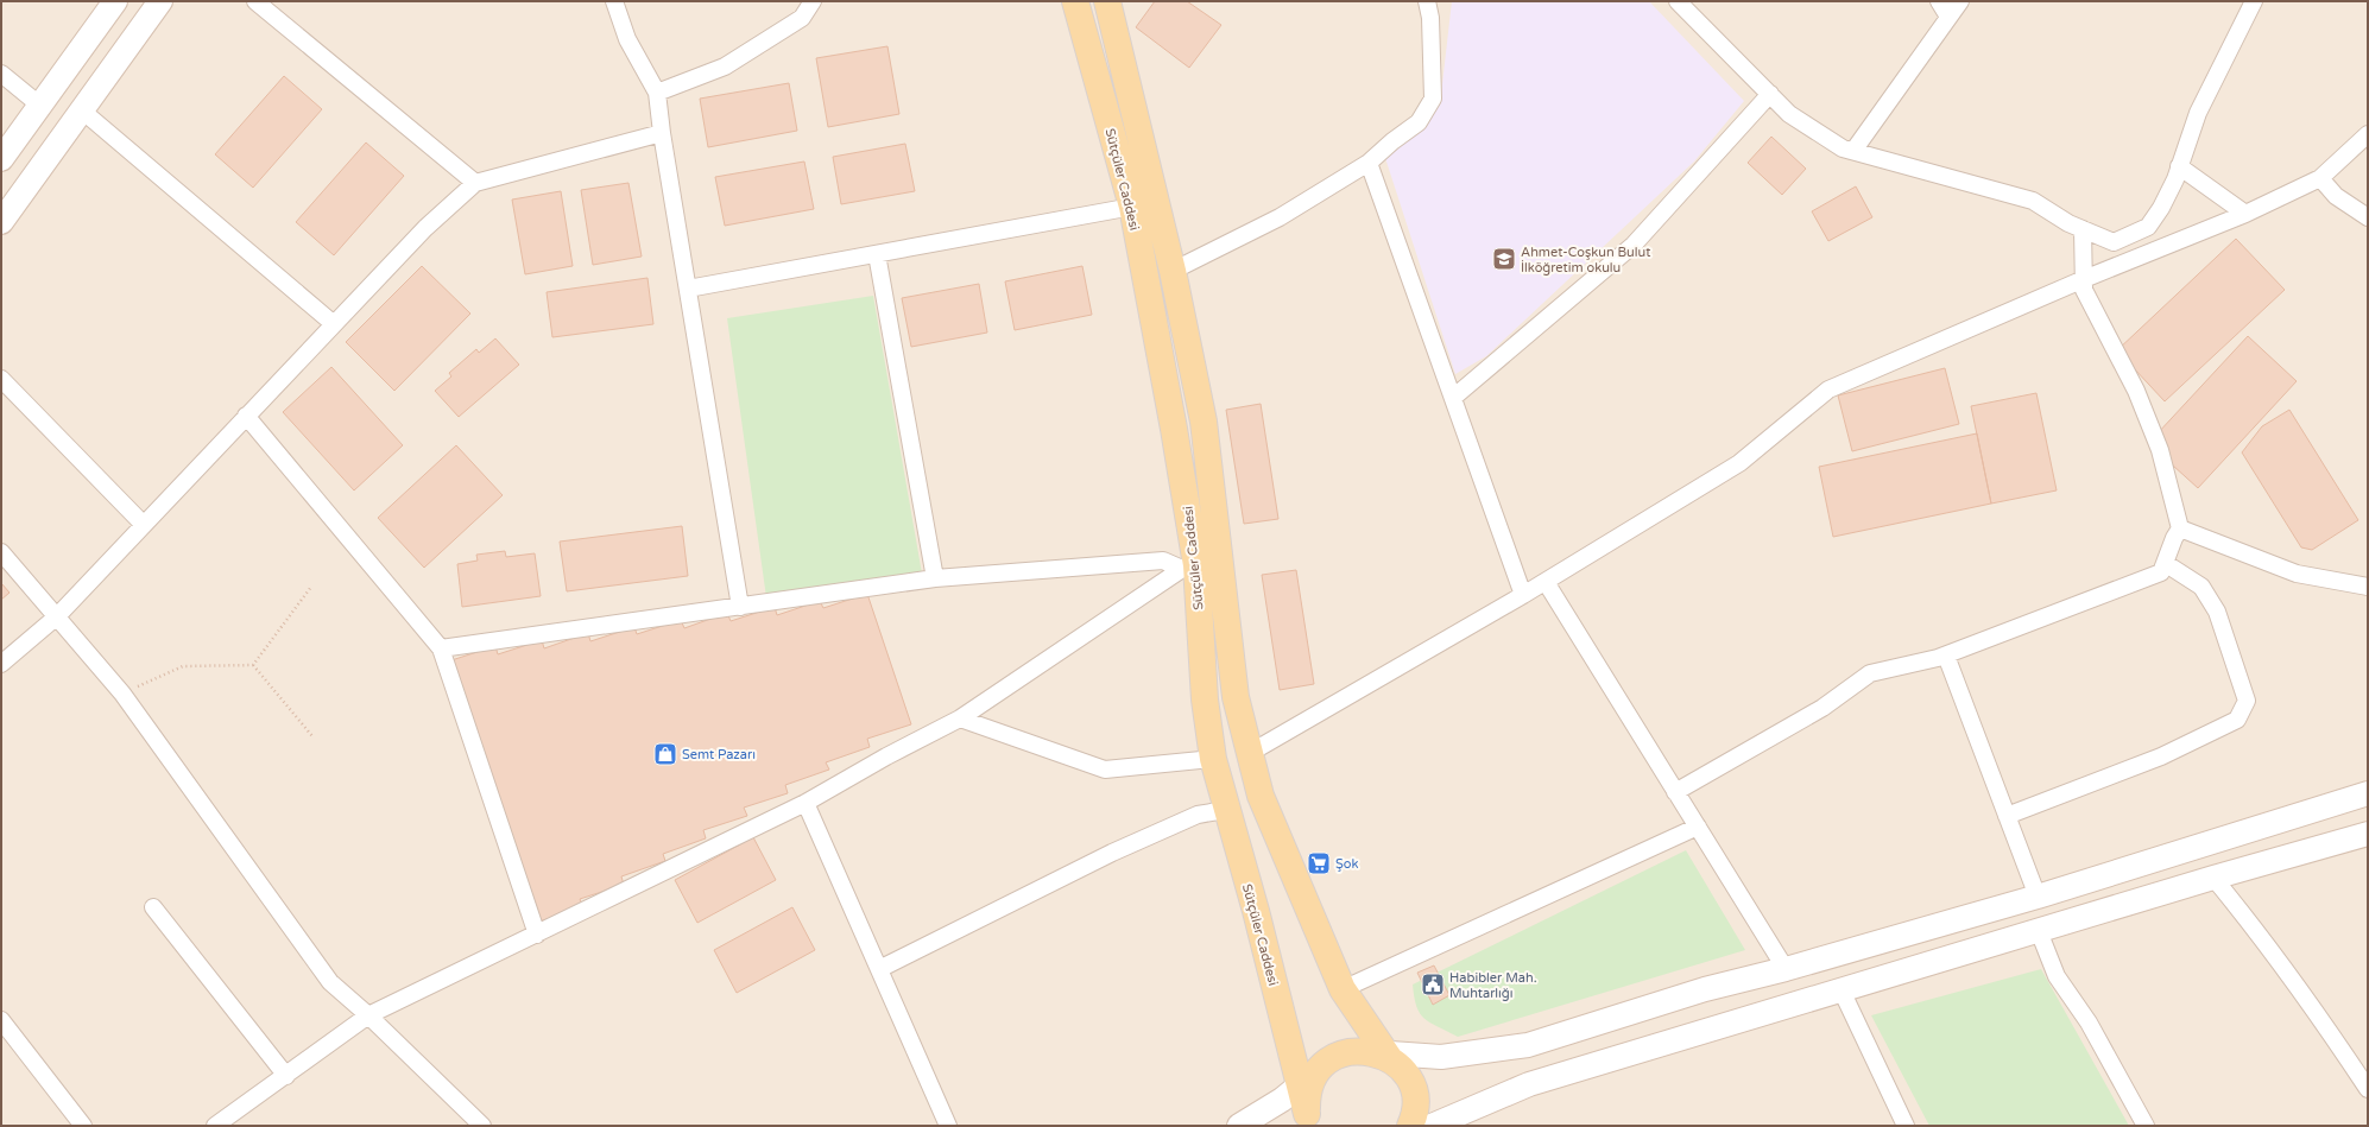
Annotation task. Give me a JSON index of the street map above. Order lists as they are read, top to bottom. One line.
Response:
{"streets":{"main road":["Sütçüler Caddesi"]},"places":{"school or university":["Ahmet-Coşkun Bulut İlköğretim okulu"],"shop":["Semt Pazarı"],"supermarket":["Şok"],"public building":["Habibler Mah. Muhtarlığı"]}}
